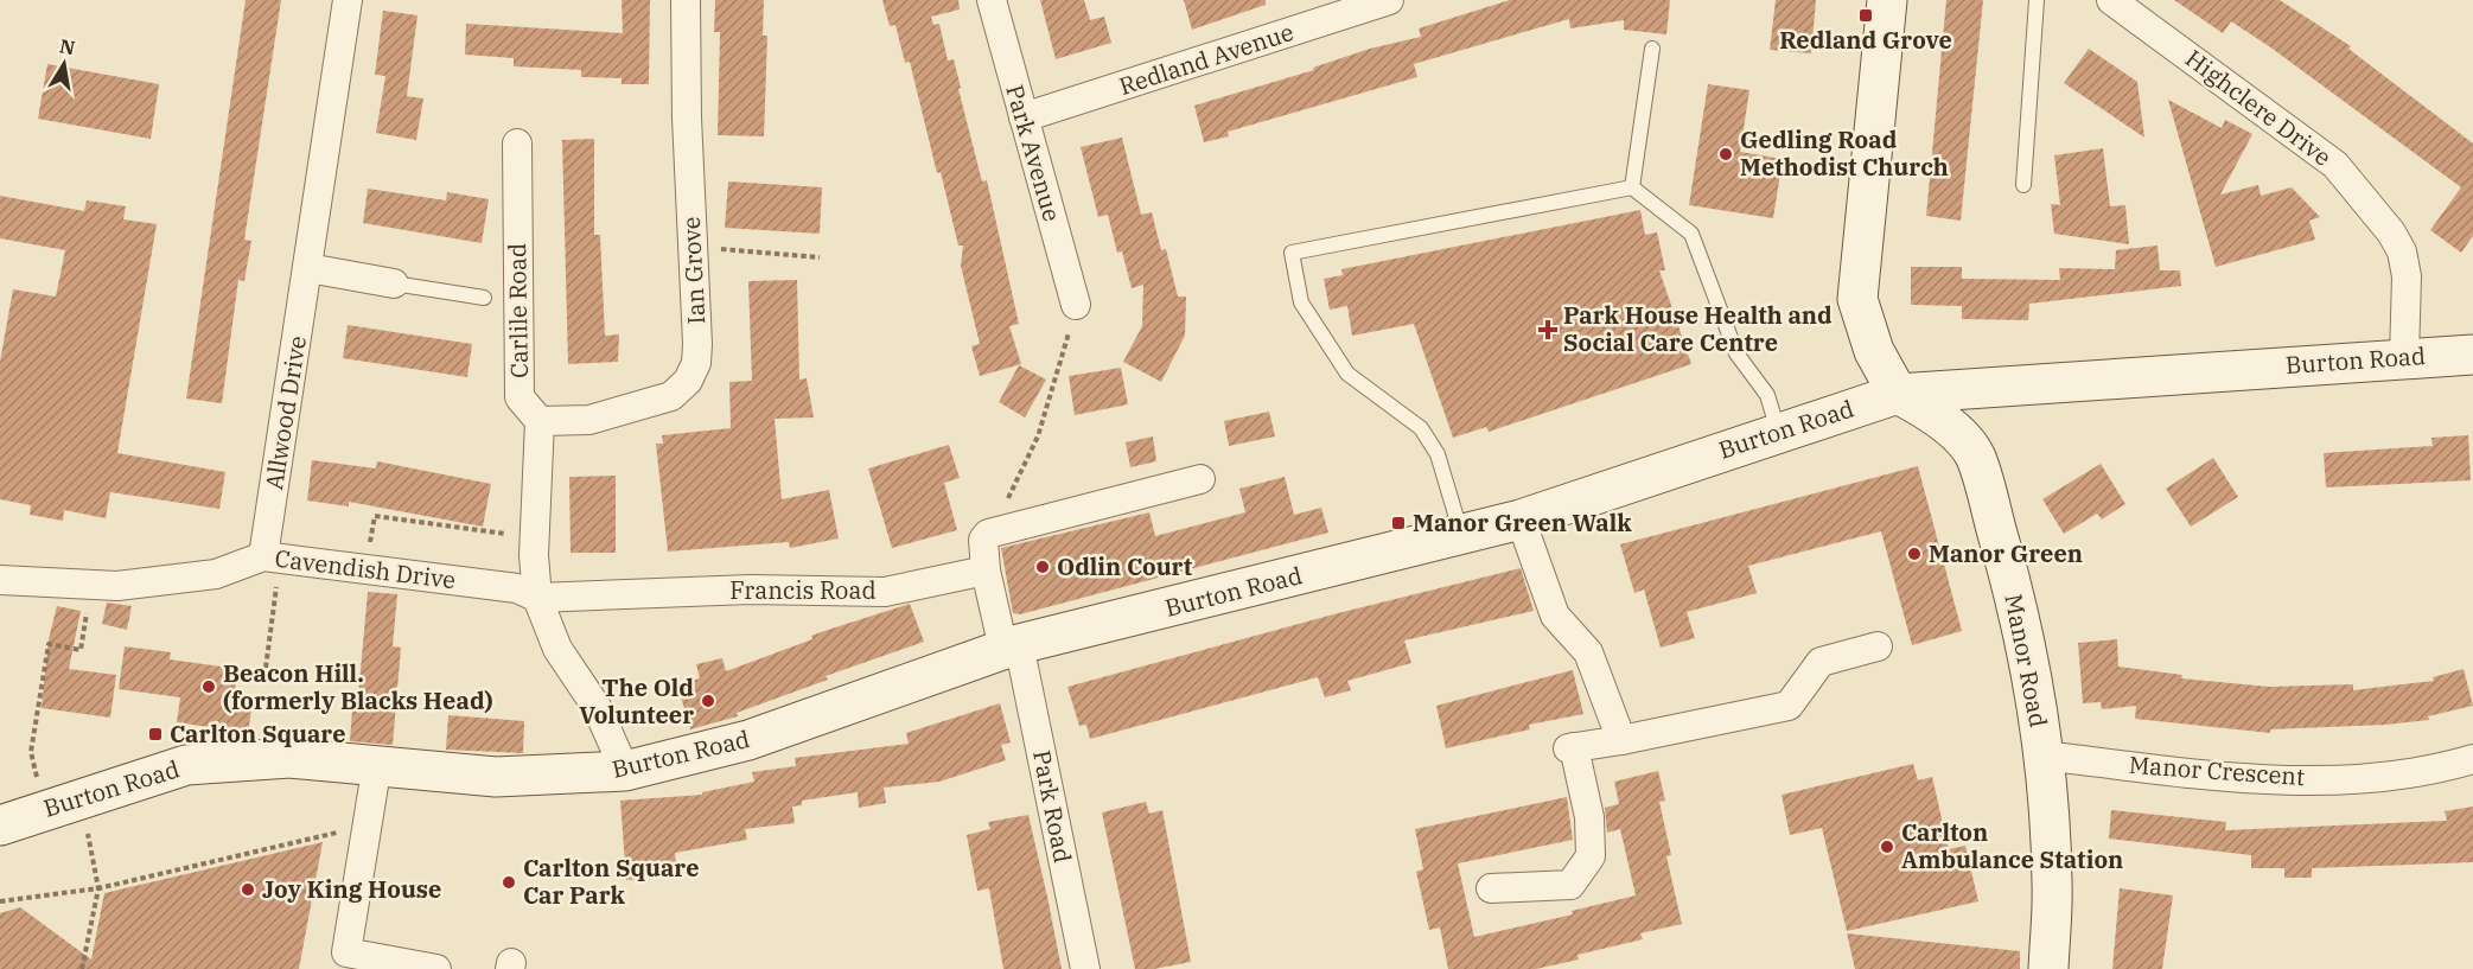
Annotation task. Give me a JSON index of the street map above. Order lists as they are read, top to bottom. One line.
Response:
{"streets":{"main road":["Burton Road","Manor Road"],"street":["Redland Avenue","Highclere Drive","Park Avenue","Ian Grove","Carlile Road","Allwood Drive","Cavendish Drive","Francis Road","Manor Crescent","Park Road"]},"crossings":[["Redland Avenue","Park Avenue"],["Highclere Drive","Burton Road"],["Ian Grove","Carlile Road"],["Burton Road","Manor Road"],["Burton Road","Park Road"],["Allwood Drive","Cavendish Drive"],["Cavendish Drive","Francis Road"],["Manor Road","Manor Crescent"]],"places":{"transit":["Redland Grove","Manor Green Walk","Carlton Square"],"other":["Gedling Road Methodist Church","Manor Green","Odlin Court","Beacon Hill. (formerly Blacks Head)","The Old Volunteer","Carlton Ambulance Station","Carlton Square Car Park","Joy King House"],"health":["Park House Health and Social Care Centre"]},"north":"top"}
